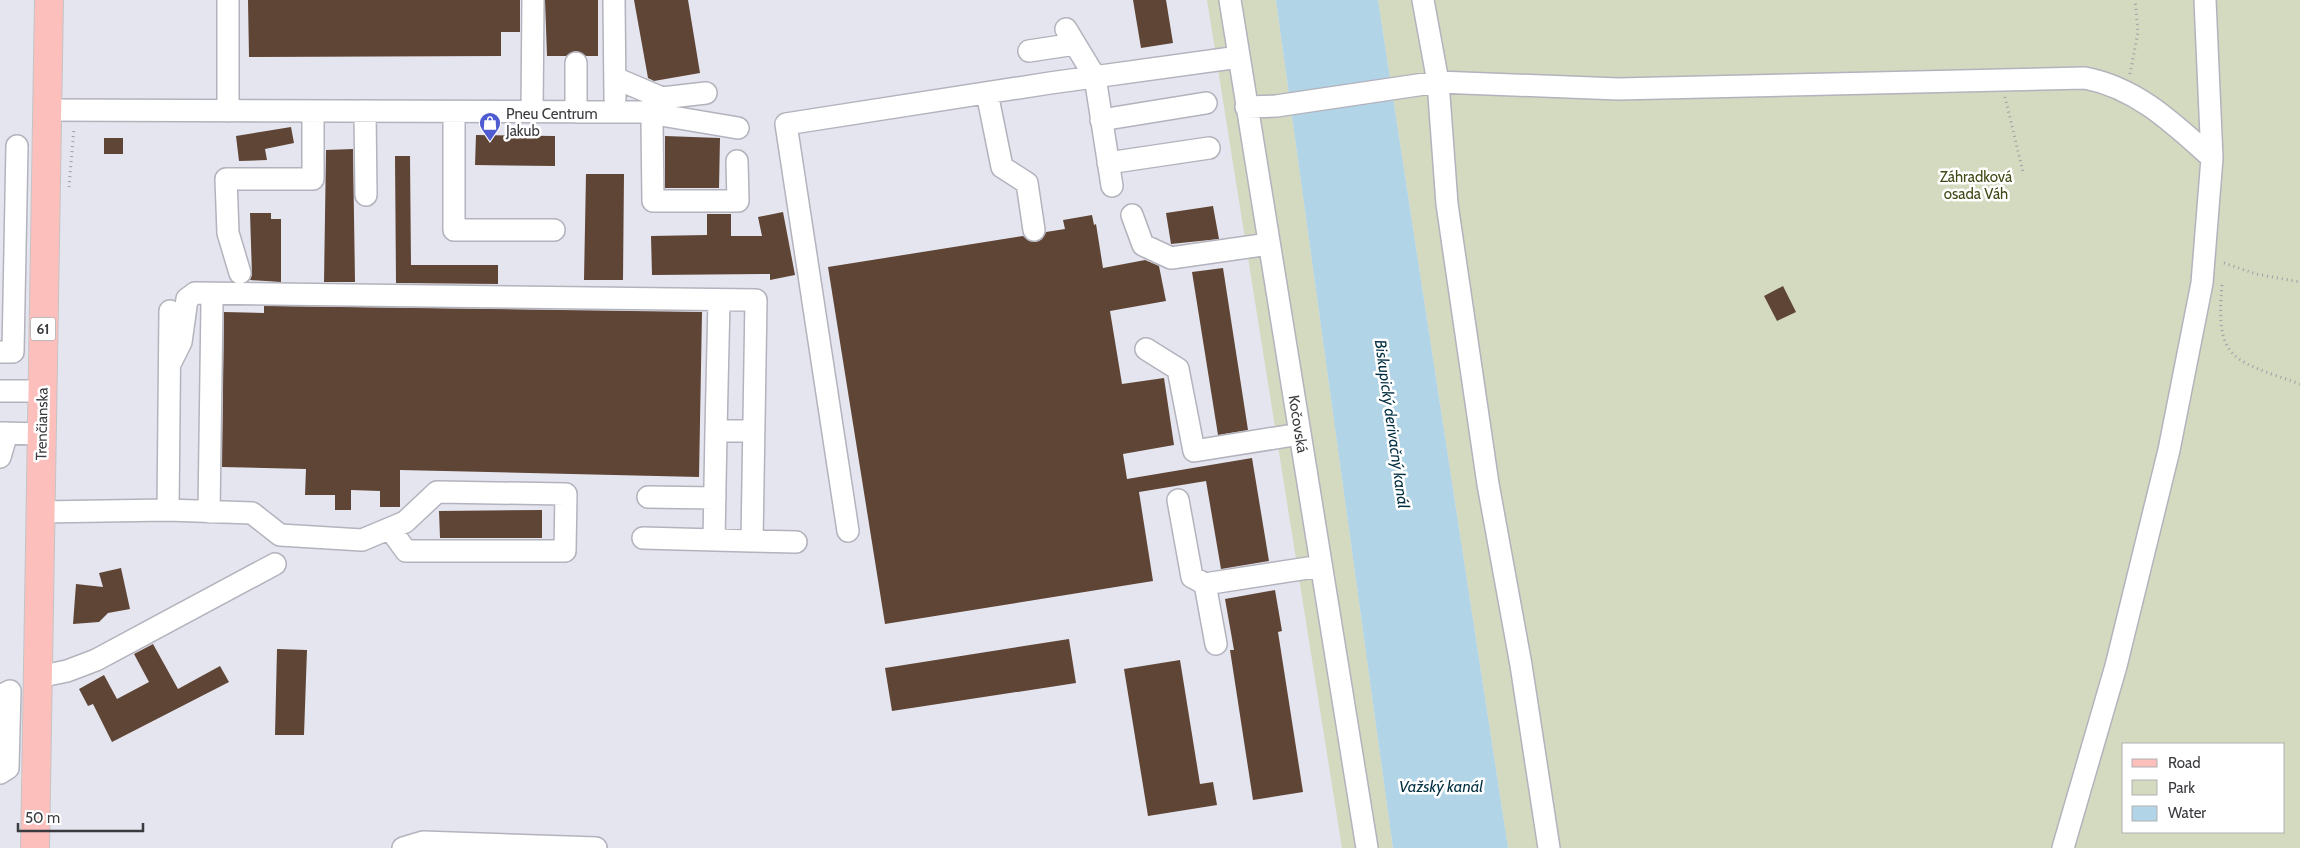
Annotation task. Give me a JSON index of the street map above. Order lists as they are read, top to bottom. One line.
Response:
{"streets":{"main road":["61","Trenčianska"],"street":["Kočovská"]},"water":["Biskupický derivačný kanál","Važský kanál"],"parks":["Záhradková osada Váh"],"places":{"shop":["Pneu Centrum Jakub"]},"legend":["Road","Park","Water"],"scale_bar":"50 m"}
